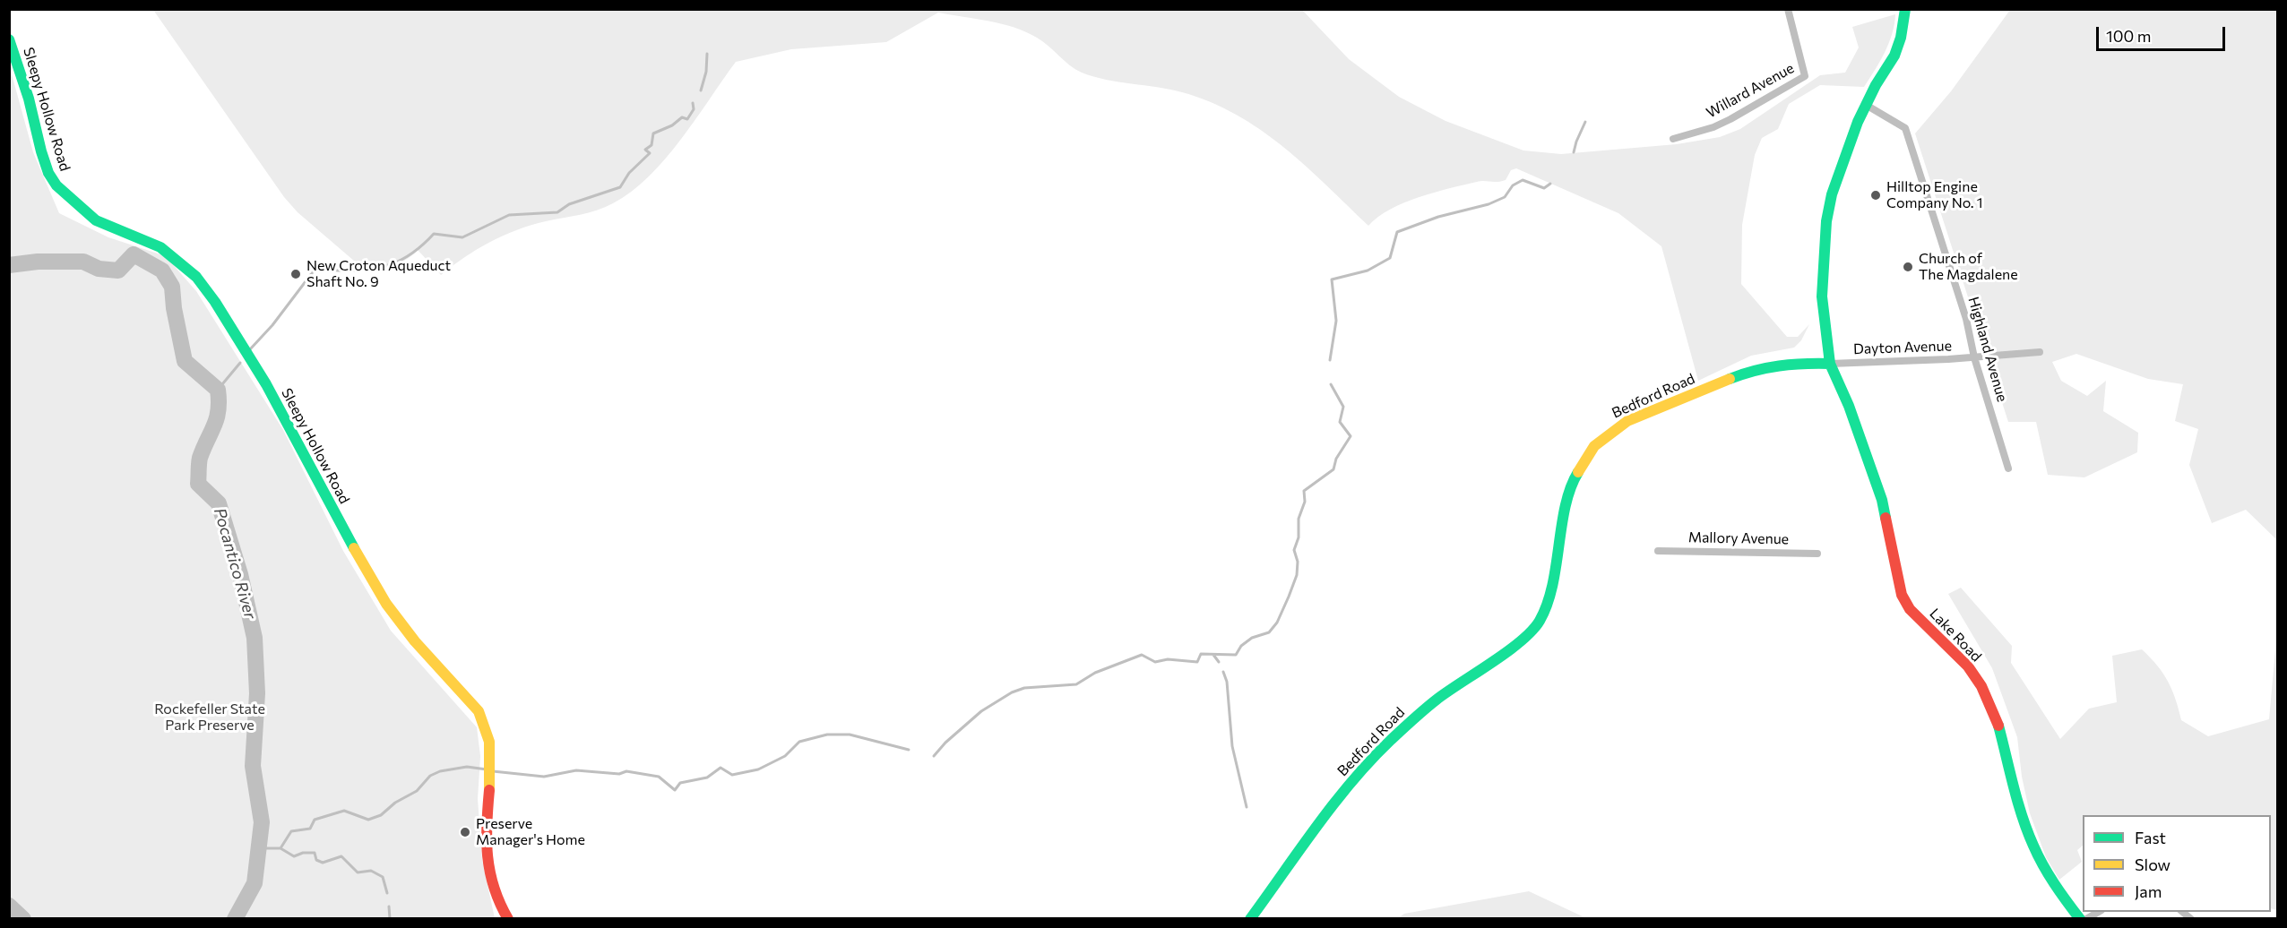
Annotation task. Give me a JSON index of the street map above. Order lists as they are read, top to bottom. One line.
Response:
{"streets":{"street":["Willard Avenue","Sleepy Hollow Road","Dayton Avenue","Highland Avenue","Bedford Road","Mallory Avenue","Lake Road"]},"crossings":[["Dayton Avenue","Highland Avenue"],["Dayton Avenue","Bedford Road"],["Dayton Avenue","Lake Road"],["Bedford Road","Lake Road"]],"water":["Pocantico River"],"parks":["Rockefeller State Park Preserve"],"places":["Hilltop Engine Company No. 1","Church of The Magdalene","New Croton Aqueduct Shaft No. 9","Preserve Manager's Home"],"legend":["Fast","Slow","Jam"],"scale_bar":"100 m"}
